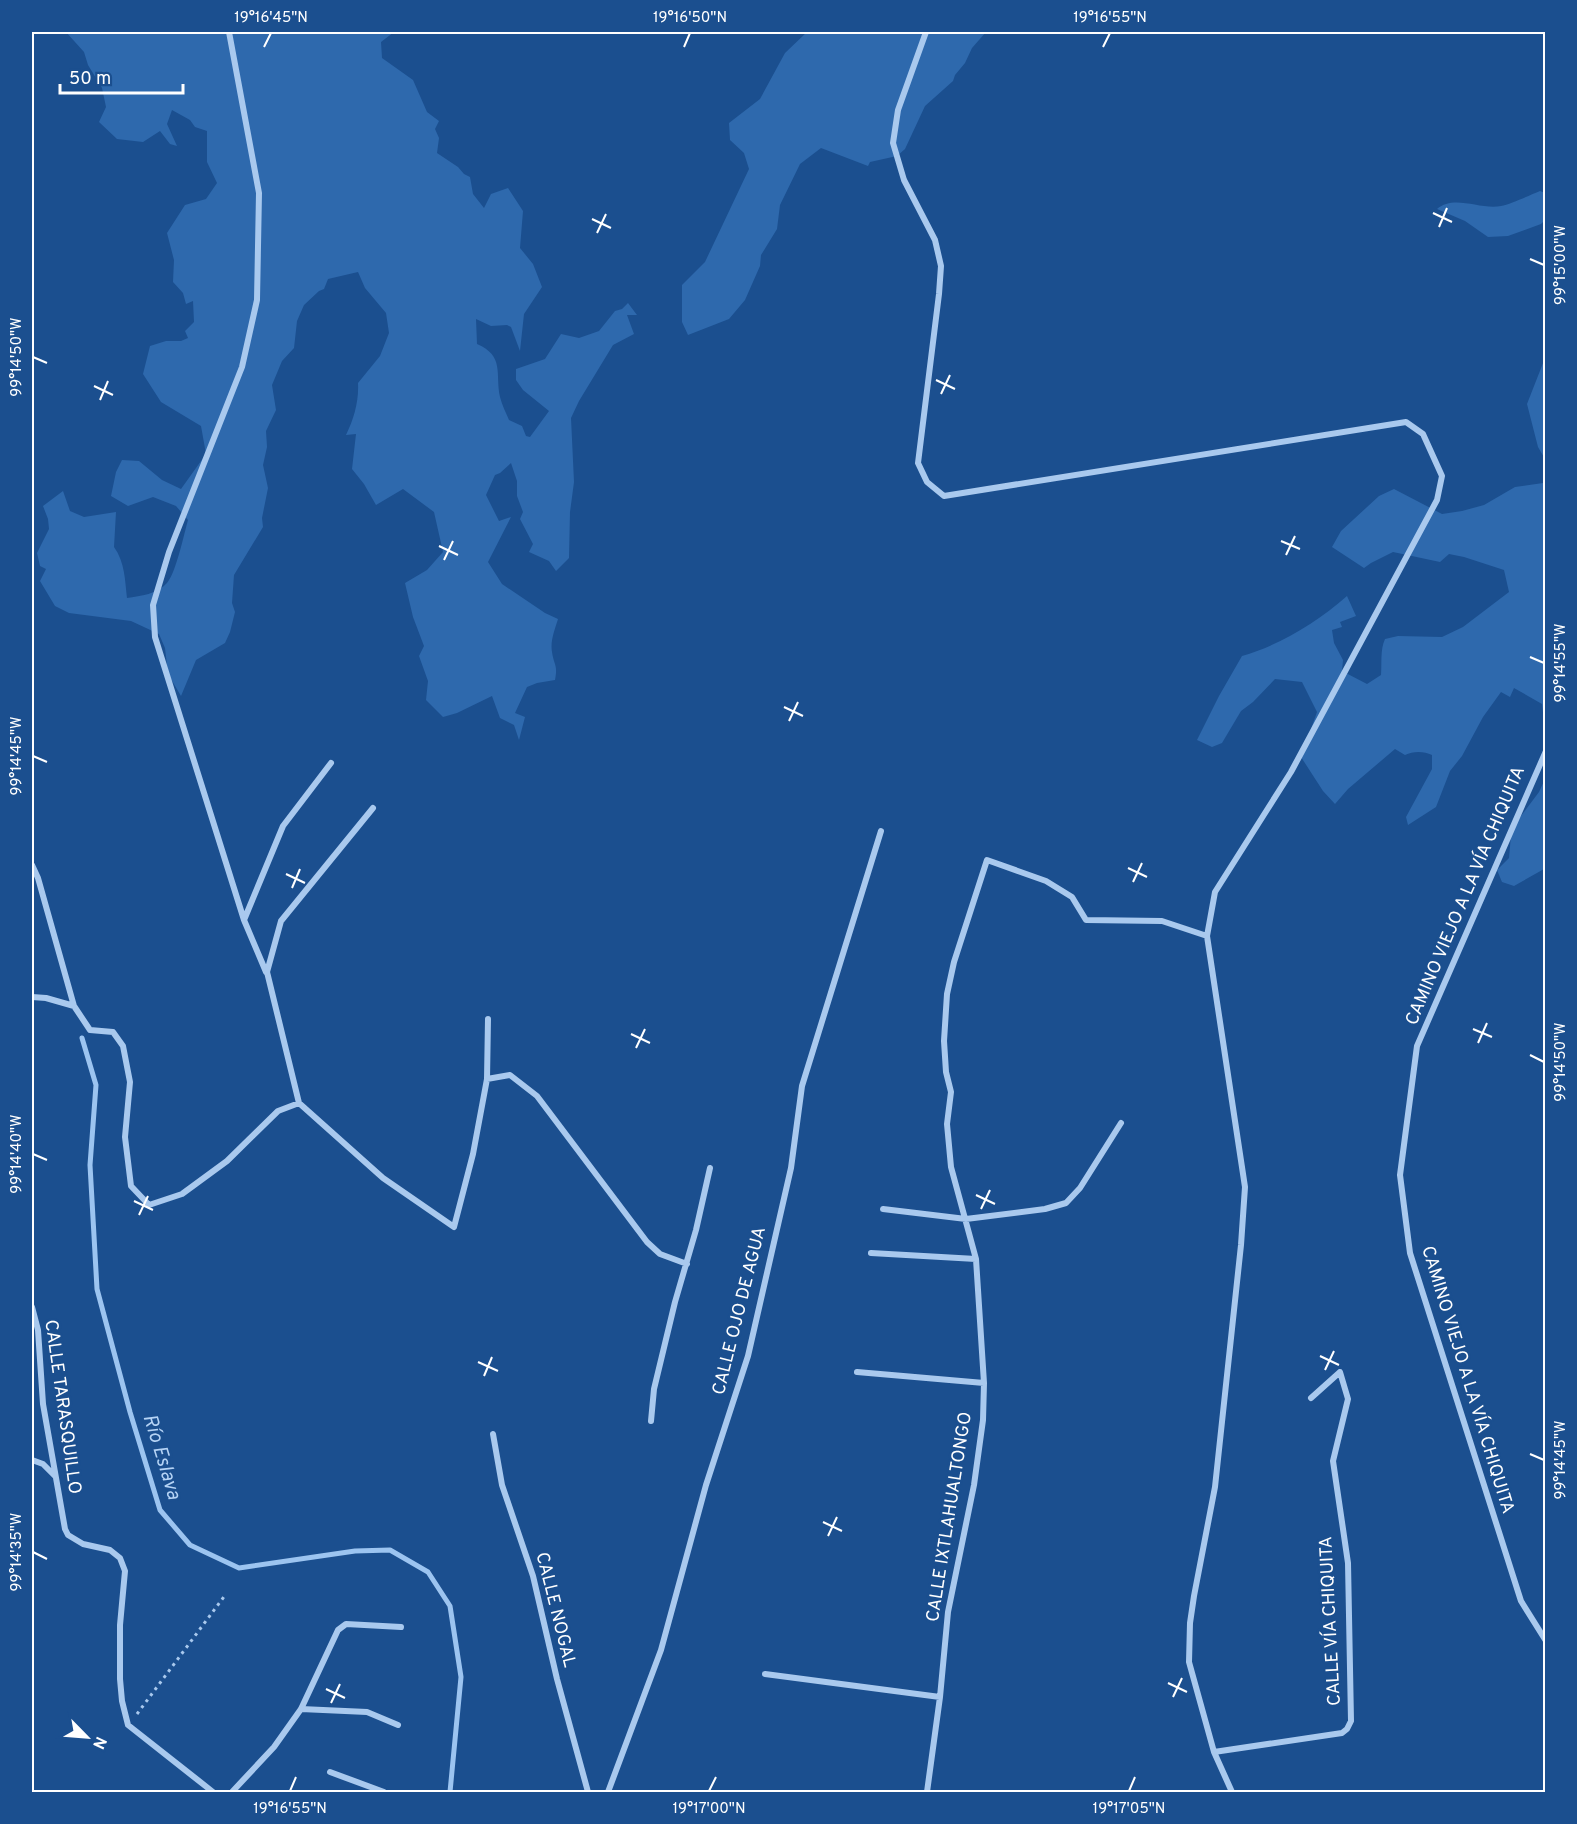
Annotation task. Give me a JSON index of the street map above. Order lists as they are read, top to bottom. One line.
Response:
{"streets":{"street":["CAMINO VIEJO A LA VÍA CHIQUITA","CALLE OJO DE AGUA","CALLE TARASQUILLO","CALLE IXTLAHUALTONGO","CALLE NOGAL","CALLE VÍA CHIQUITA"]},"water":["Río Eslava"],"scale_bar":"50 m","north":"bottom right","coordinates":["19°16'45\"N","19°16'50\"N","19°16'55\"N","99°15'00\"W","99°14'50\"W","99°14'55\"W","99°14'45\"W","99°14'40\"W","99°14'35\"W","19°17'00\"N","19°17'05\"N"]}
